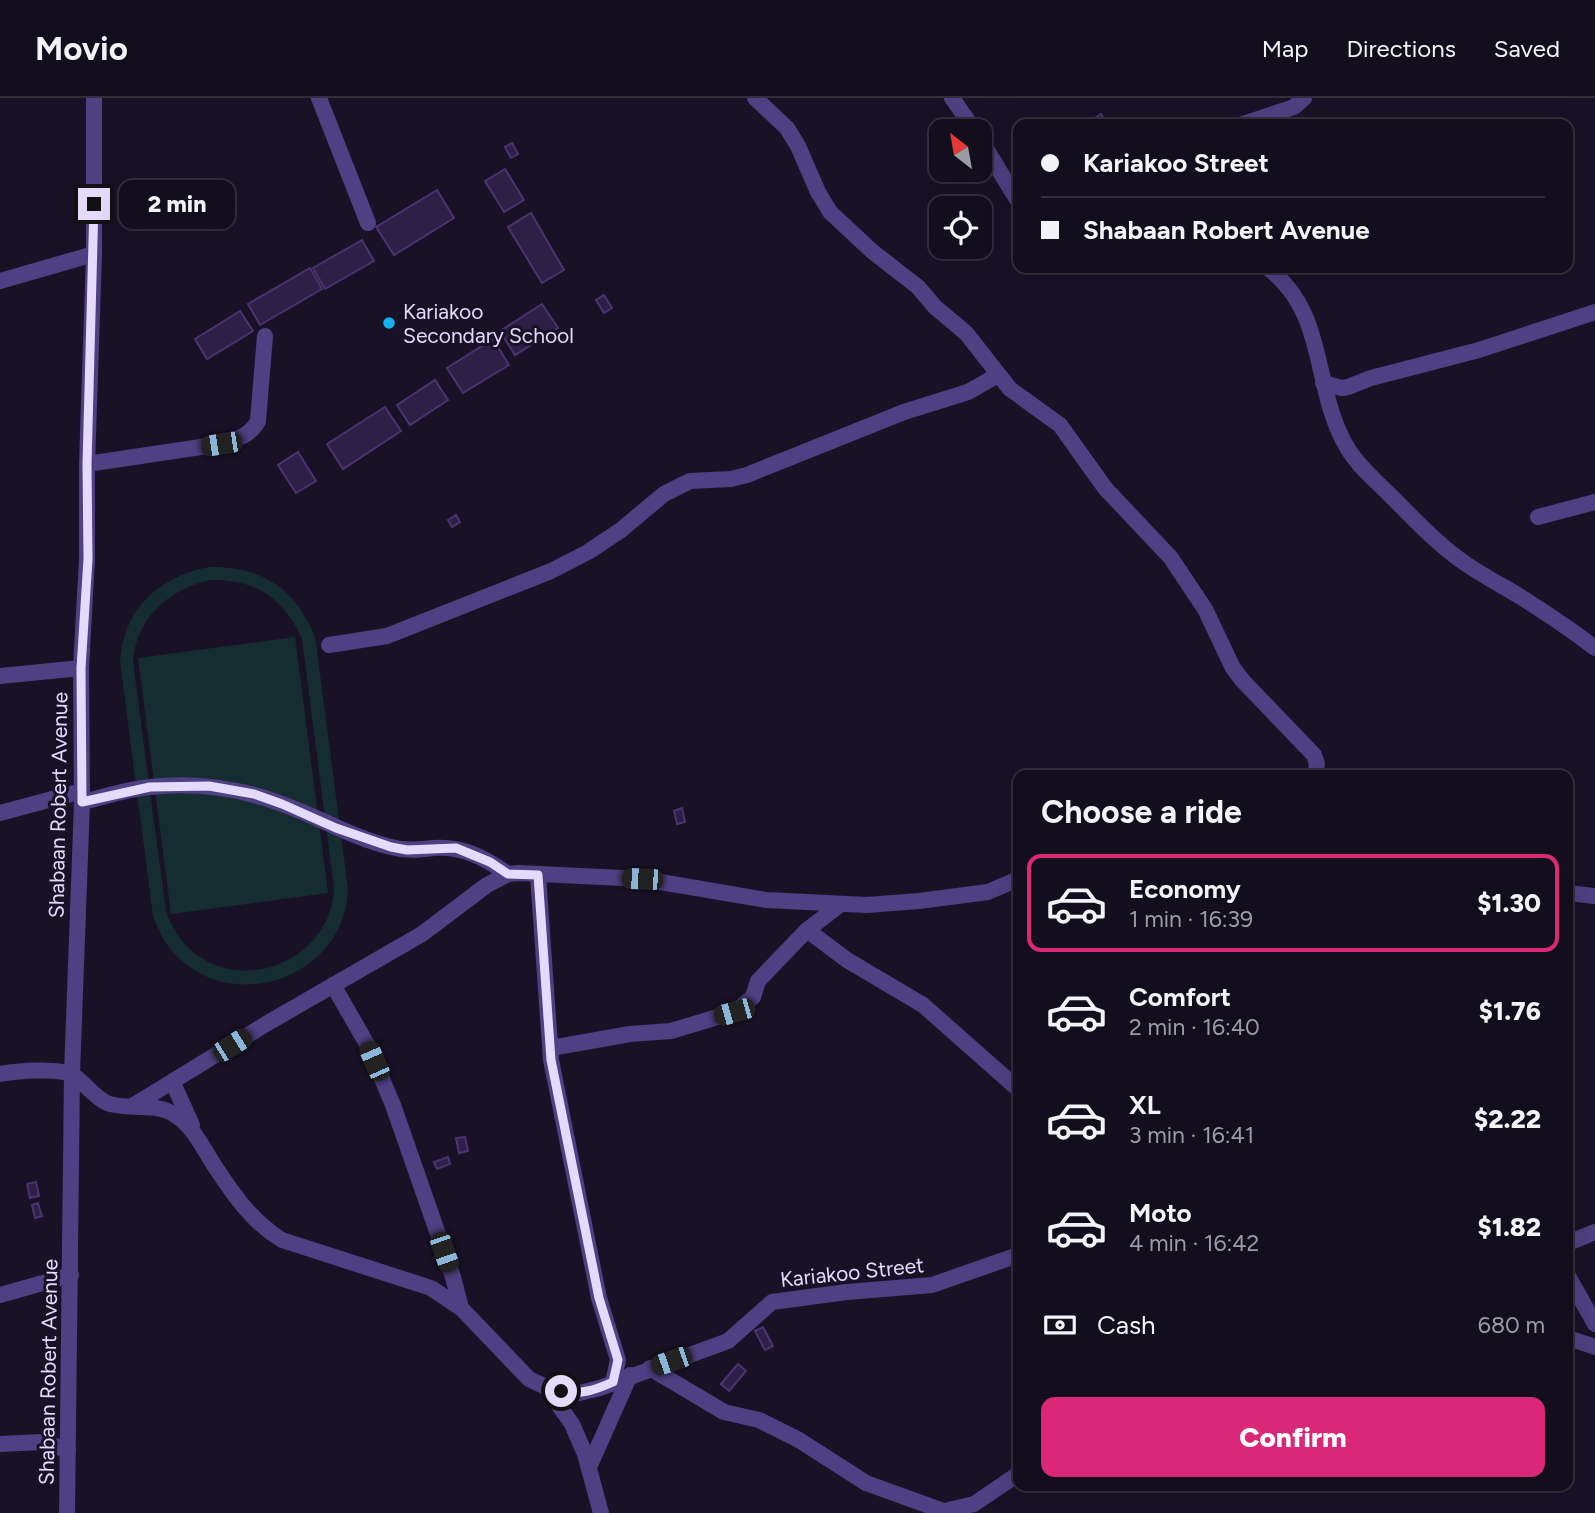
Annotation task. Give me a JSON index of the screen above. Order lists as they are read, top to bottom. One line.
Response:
{"streets":{"street":["Shabaan Robert Avenue","Kariakoo Street"]},"crossings":[["Shabaan Robert Avenue","Kariakoo Street"]],"places":["Kariakoo Secondary School"],"north":"top left","page":{"header":"Movio","nav":["Map","Directions","Saved"],"banner":["Kariakoo Street","Shabaan Robert Avenue"],"bubble":"2 min","heading":"Choose a ride","list":[{"name":"Economy","note":"1 min · 16:39","value":"$1.30"},{"name":"Comfort","note":"2 min · 16:40","value":"$1.76"},{"name":"XL","note":"3 min · 16:41","value":"$2.22"},{"name":"Moto","note":"4 min · 16:42","value":"$1.82"}],"pay":["Cash","680 m"],"buttons":"Confirm"}}
